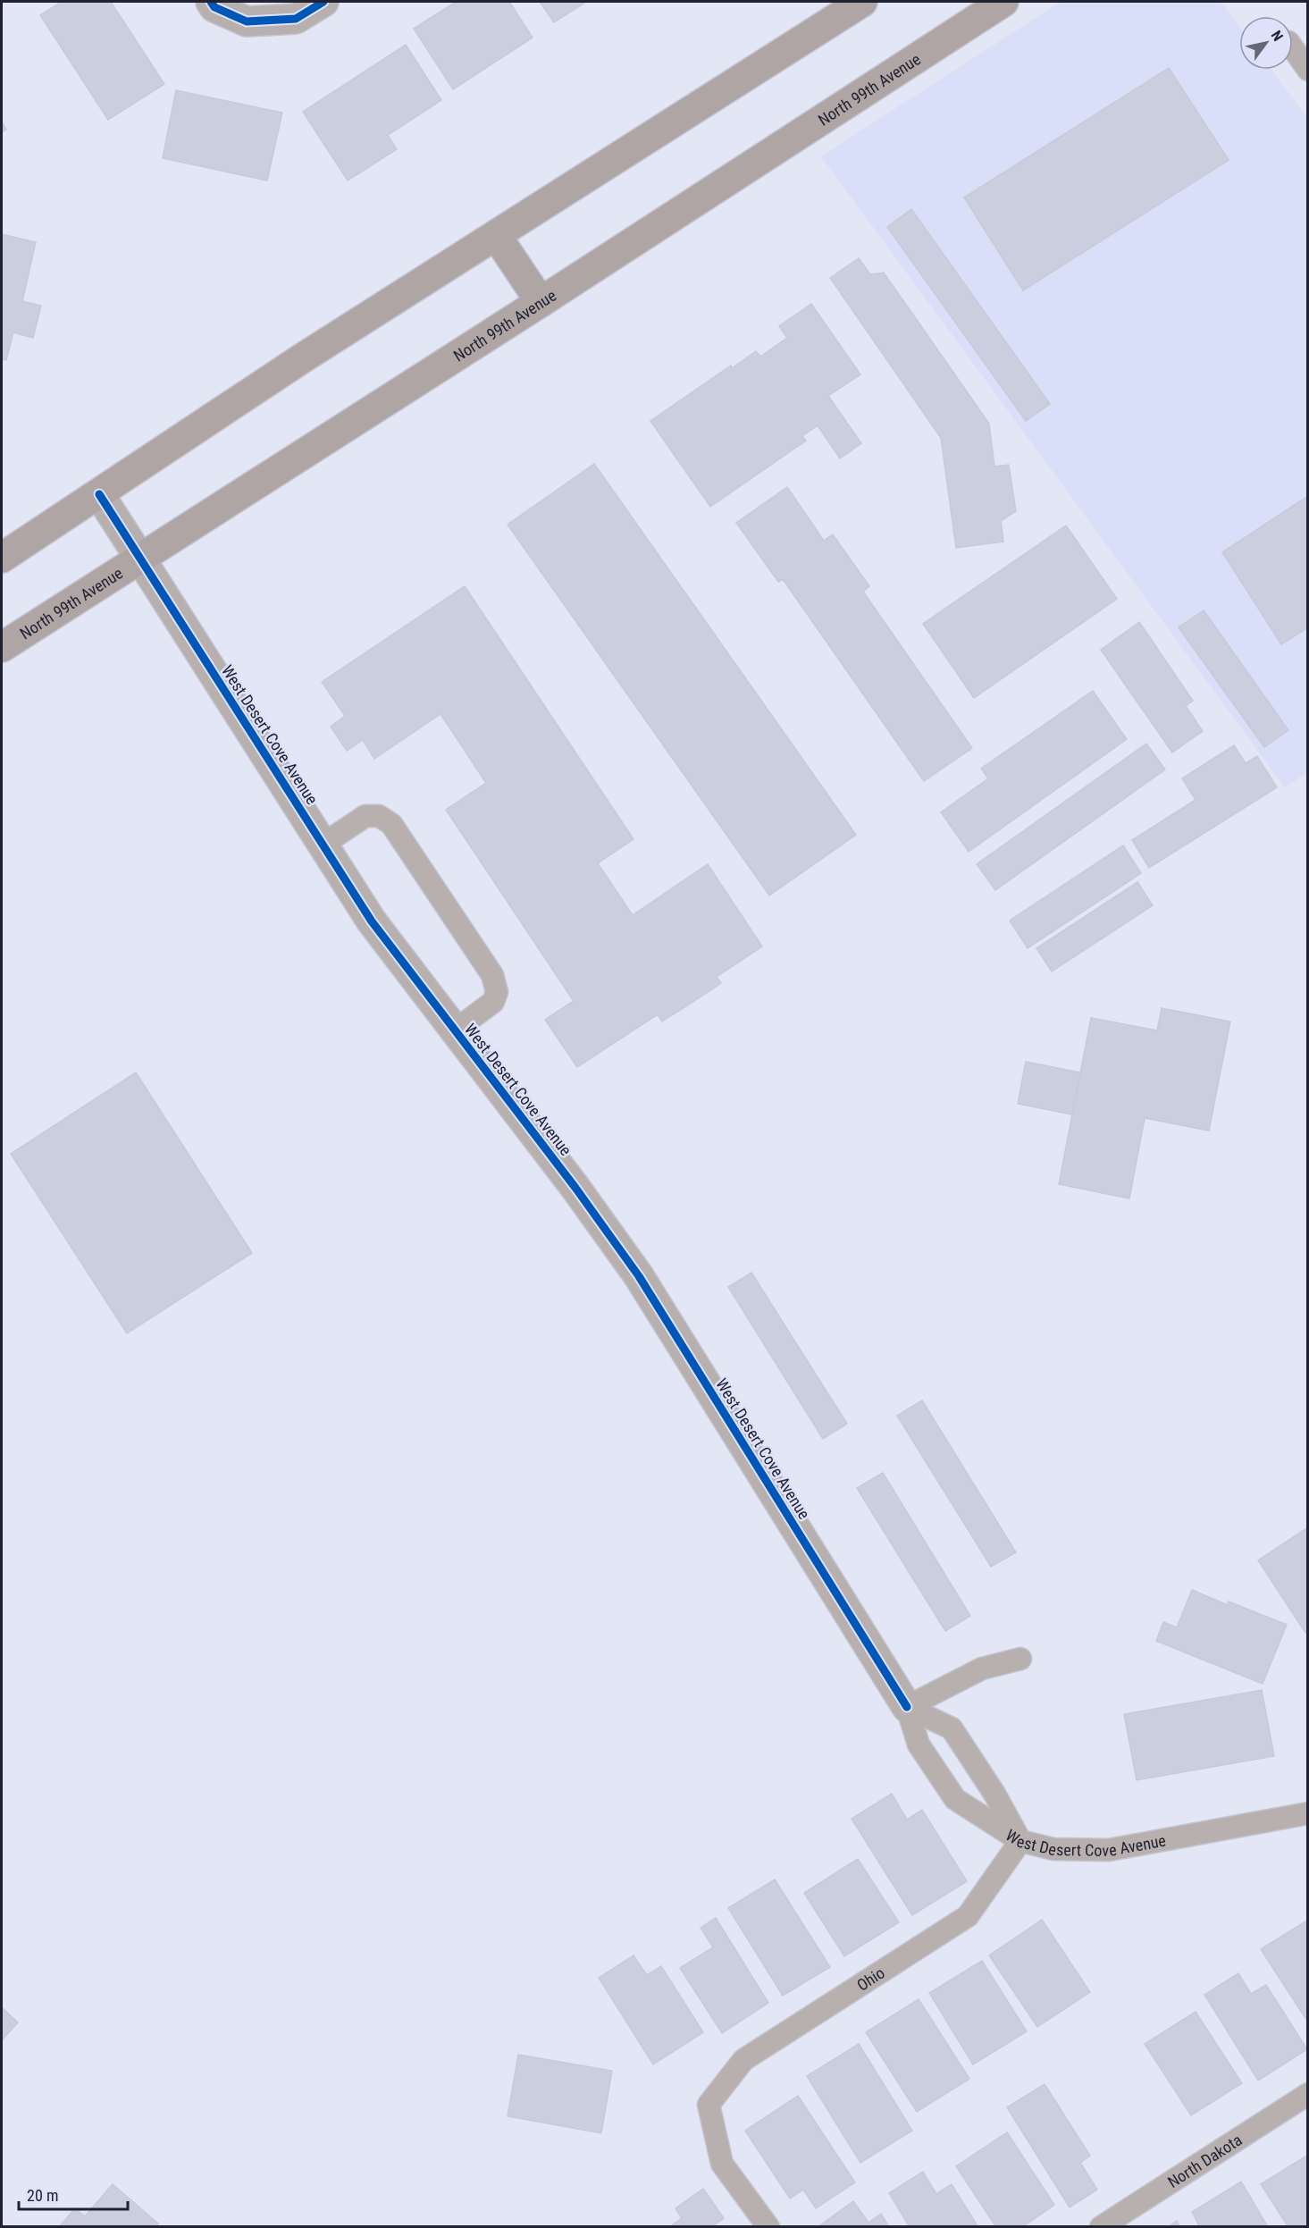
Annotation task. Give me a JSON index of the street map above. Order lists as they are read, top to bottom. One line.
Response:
{"streets":{"main road":["North 99th Avenue"],"street":["West Desert Cove Avenue"],"lane":["Ohio","North Dakota"]},"crossings":[["North 99th Avenue","West Desert Cove Avenue"],["West Desert Cove Avenue","Ohio"]],"scale_bar":"20 m","north":"top right"}
